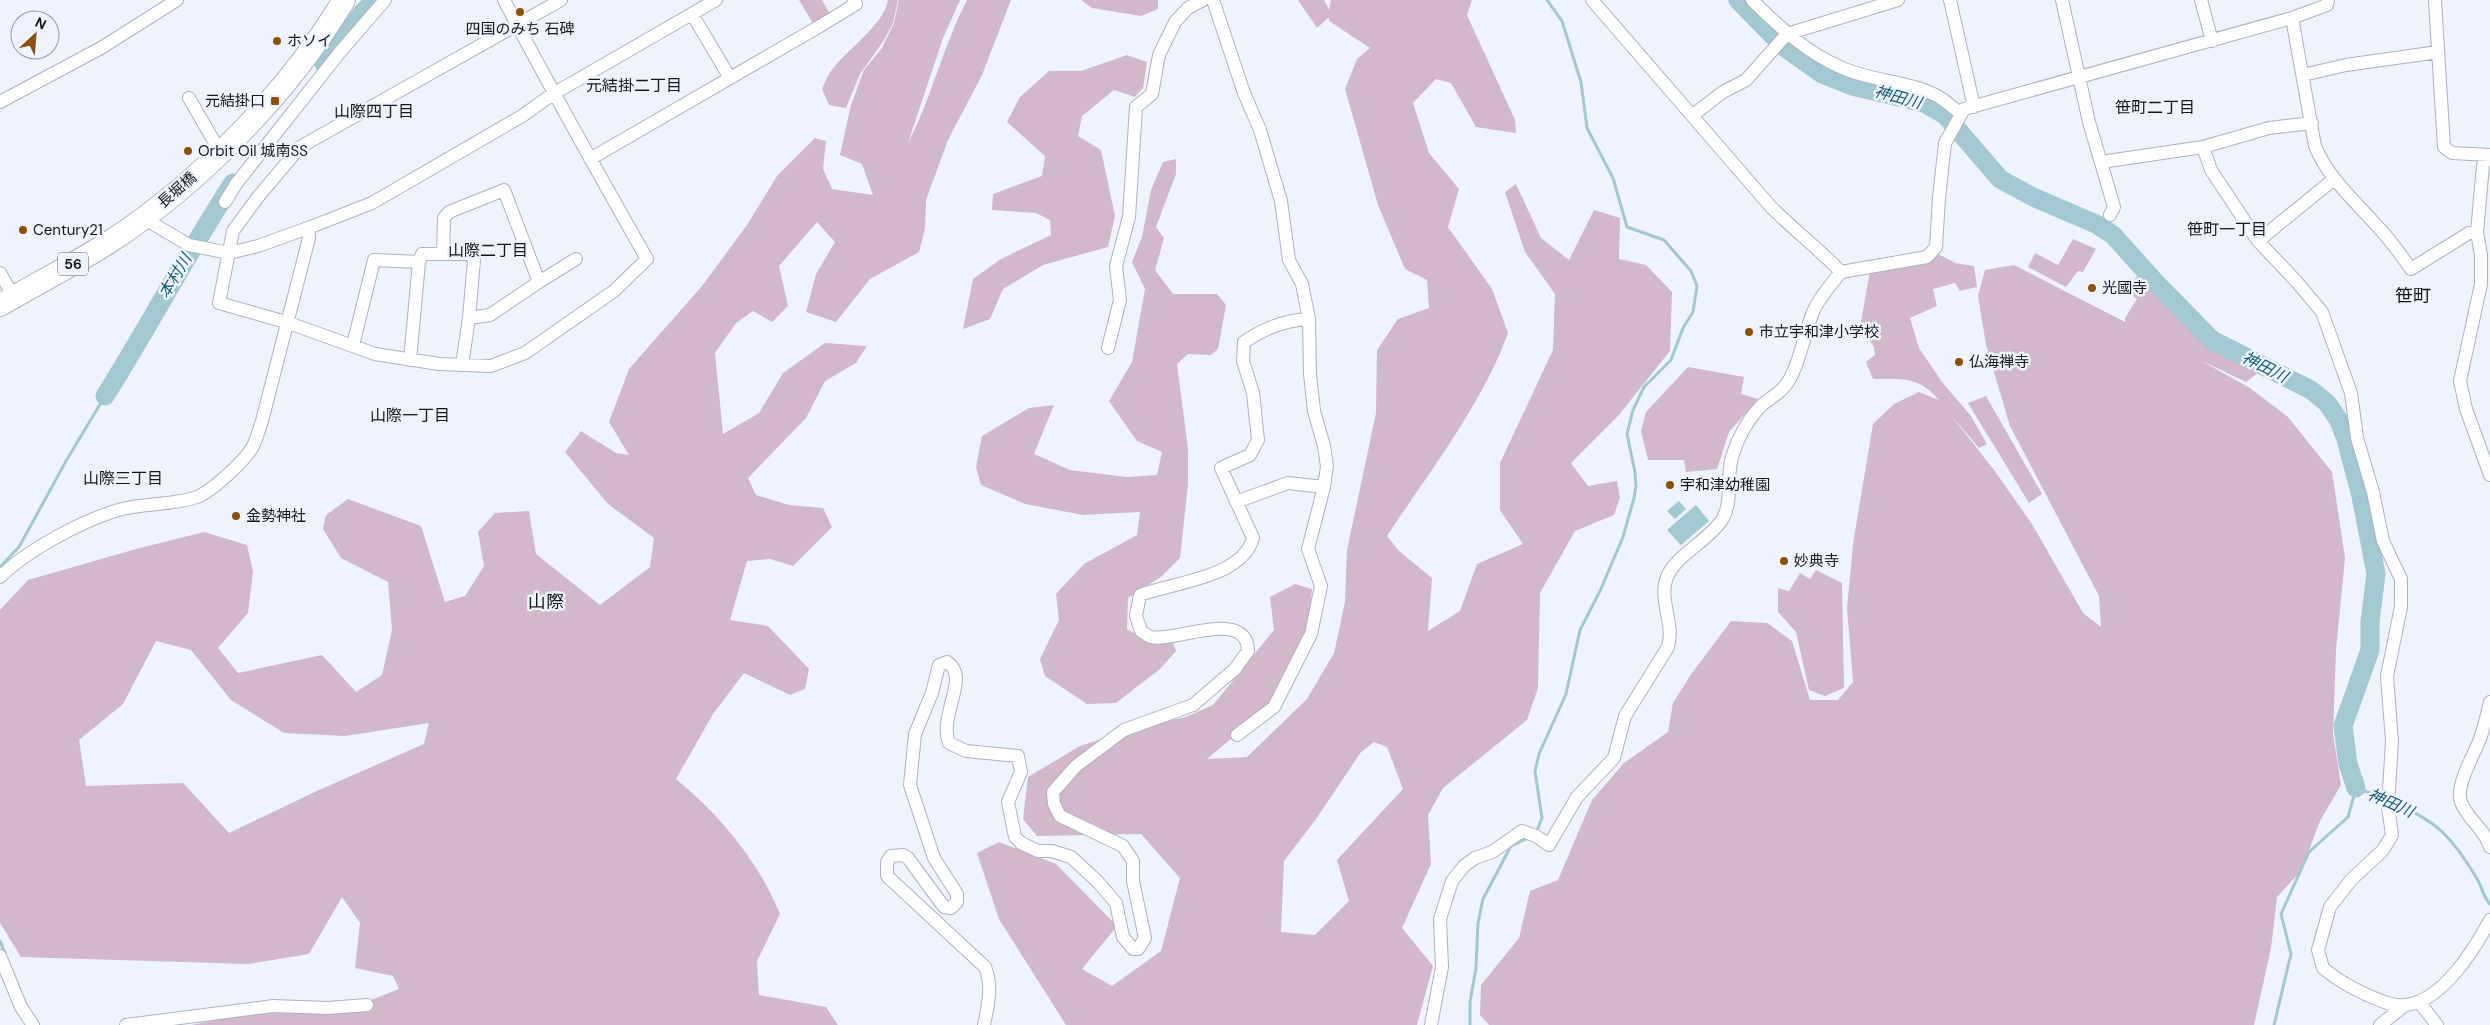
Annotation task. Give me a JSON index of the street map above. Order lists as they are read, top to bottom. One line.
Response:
{"streets":{"highway":["長堀橋","56"]},"crossings":[["長堀橋","56"]],"districts":["元結掛二丁目","笹町二丁目","山際四丁目","笹町一丁目","山際二丁目","笹町","山際一丁目","山際三丁目","山際"],"water":["神田川","本村川"],"places":{"other":["四国のみち 石碑","ホソイ","Orbit Oil 城南SS","Century21","光國寺","市立宇和津小学校","仏海禅寺","宇和津幼稚園","金勢神社","妙典寺"],"transit":["元結掛口"]},"north":"top right"}
